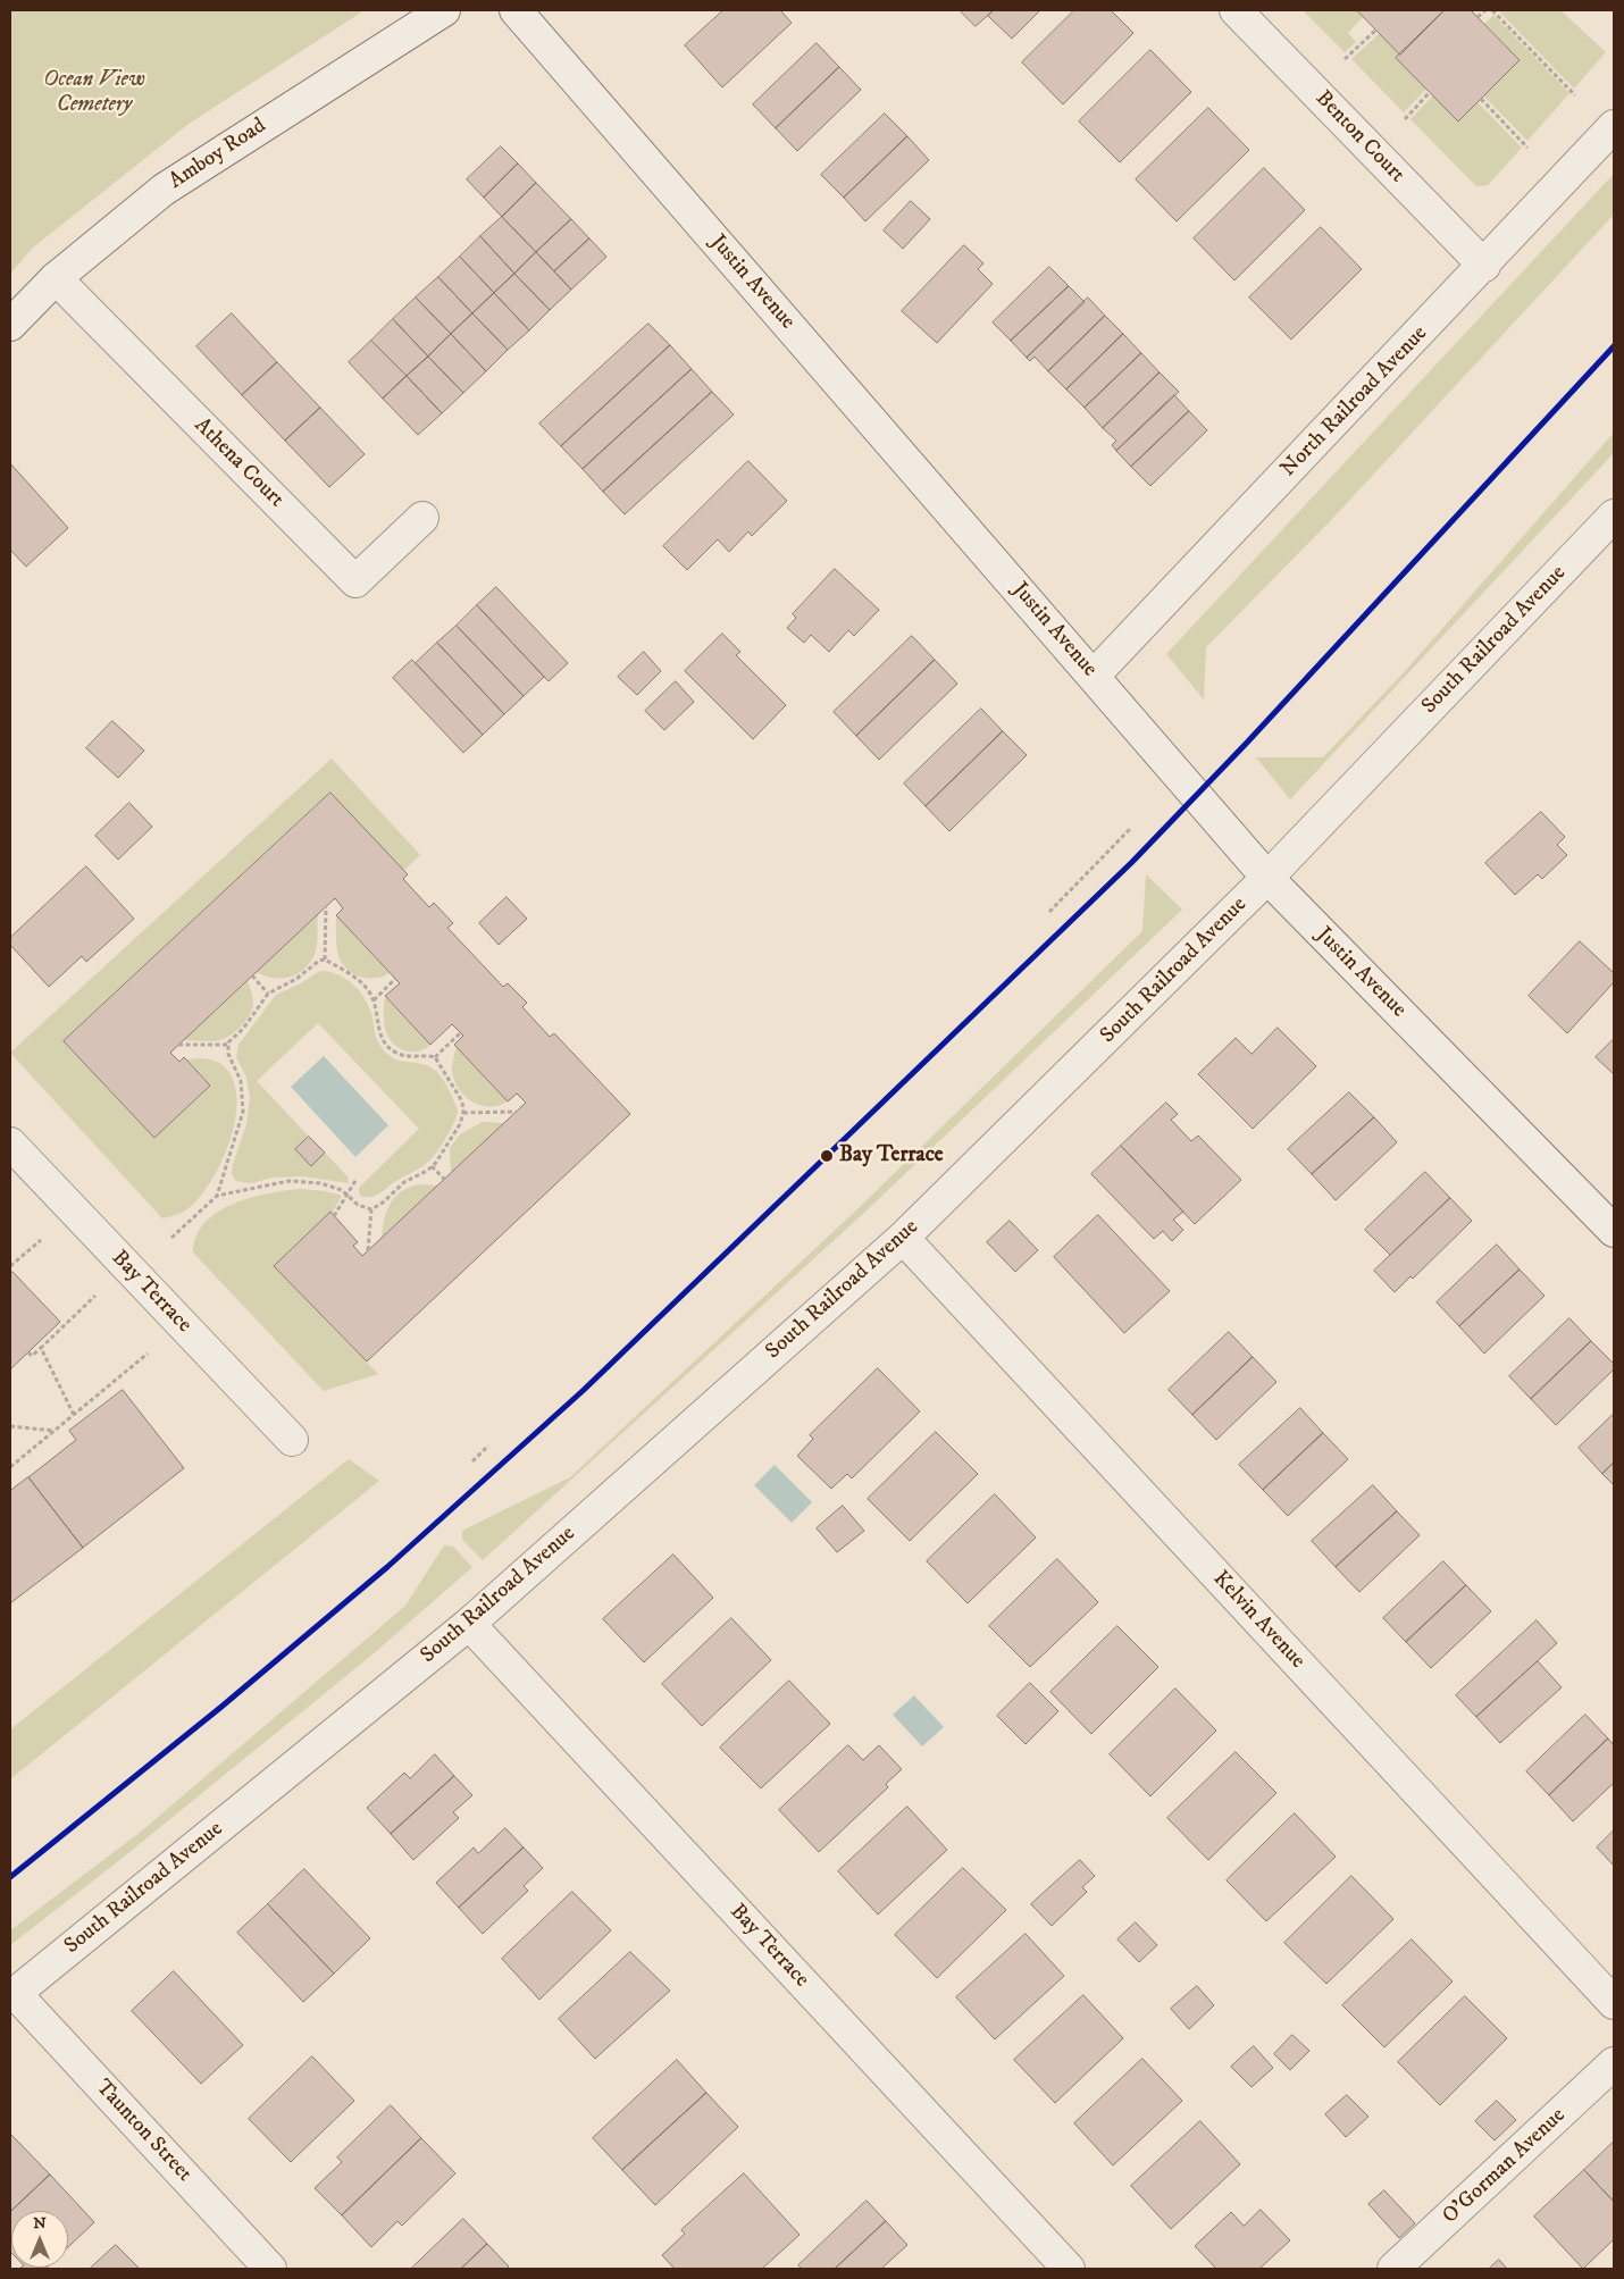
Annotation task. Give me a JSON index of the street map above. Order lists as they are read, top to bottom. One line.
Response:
{"streets":{"street":["Benton Court","Amboy Road","Justin Avenue","North Railroad Avenue","Athena Court","South Railroad Avenue","Bay Terrace","Kelvin Avenue","Taunton Street","O'Gorman Avenue"]},"crossings":[["Benton Court","North Railroad Avenue"],["Amboy Road","Athena Court"],["Justin Avenue","North Railroad Avenue"],["Justin Avenue","South Railroad Avenue"],["South Railroad Avenue","Bay Terrace"],["South Railroad Avenue","Kelvin Avenue"],["South Railroad Avenue","Taunton Street"]],"parks":["Ocean View Cemetery"],"places":["Bay Terrace"],"north":"top"}
